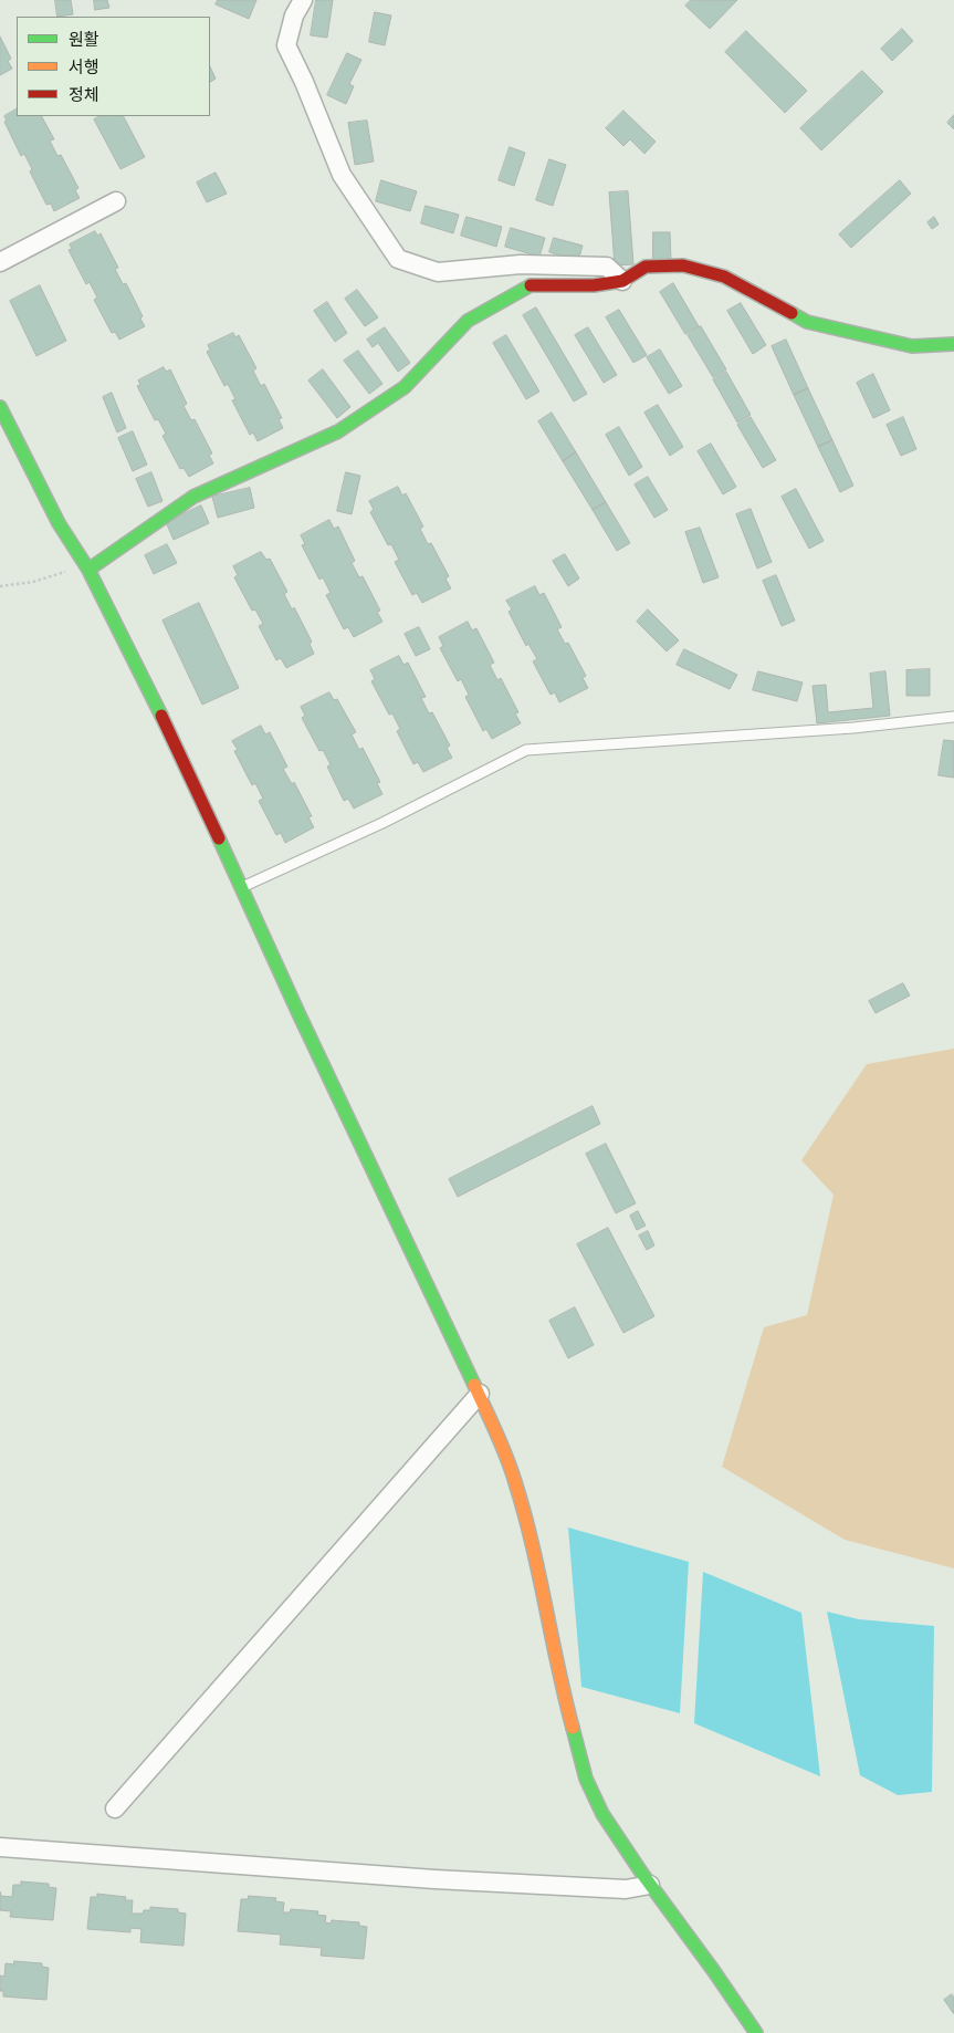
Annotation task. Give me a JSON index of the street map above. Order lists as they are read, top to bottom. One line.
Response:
{"legend":["원활","서행","정체"]}
